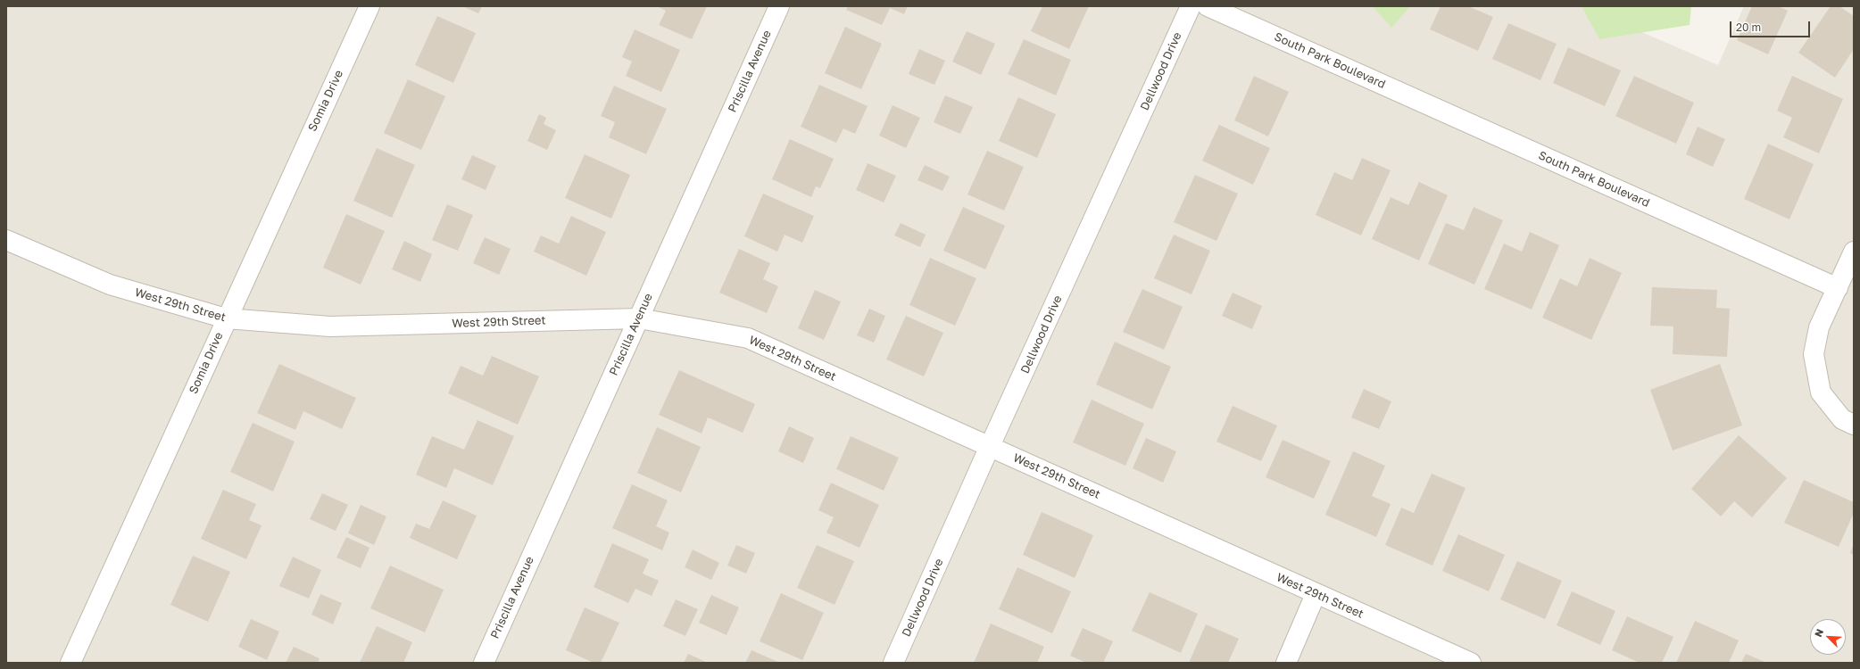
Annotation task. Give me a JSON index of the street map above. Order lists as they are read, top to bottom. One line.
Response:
{"streets":{"street":["South Park Boulevard","Priscilla Avenue","Dellwood Drive","Somia Drive","West 29th Street"]},"crossings":[["Priscilla Avenue","West 29th Street"],["Dellwood Drive","West 29th Street"],["Somia Drive","West 29th Street"]],"scale_bar":"20 m","north":"top left"}
